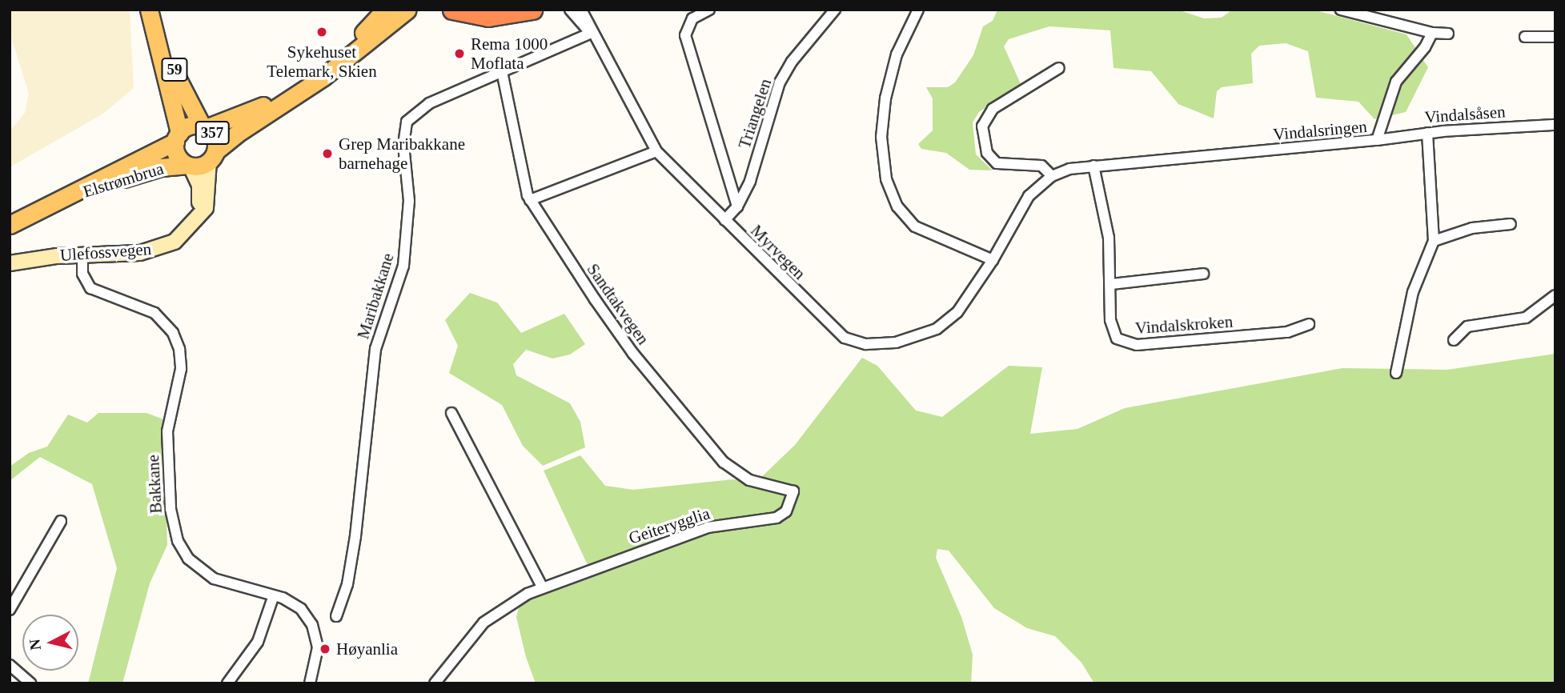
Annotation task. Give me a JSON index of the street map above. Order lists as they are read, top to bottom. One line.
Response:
{"streets":{"main road":["59","357","Elstrømbrua"],"street":["Triangelen","Vindalsåsen","Vindalsringen","Ulefossvegen","Myrvegen","Maribakkane","Sandtakvegen","Vindalskroken","Bakkane","Geiterygglia"]},"crossings":[["59","357"],["59","Elstrømbrua"],["59","Ulefossvegen"],["Triangelen","Myrvegen"],["Vindalsåsen","Vindalsringen"],["Vindalsringen","Myrvegen"],["Vindalsringen","Vindalskroken"],["357","Elstrømbrua"],["357","Ulefossvegen"],["Elstrømbrua","Ulefossvegen"],["Ulefossvegen","Bakkane"],["Myrvegen","Maribakkane"],["Maribakkane","Sandtakvegen"],["Sandtakvegen","Geiterygglia"]],"places":["Sykehuset Telemark, Skien","Rema 1000 Moflata","Grep Maribakkane barnehage","Høyanlia"],"north":"left"}
